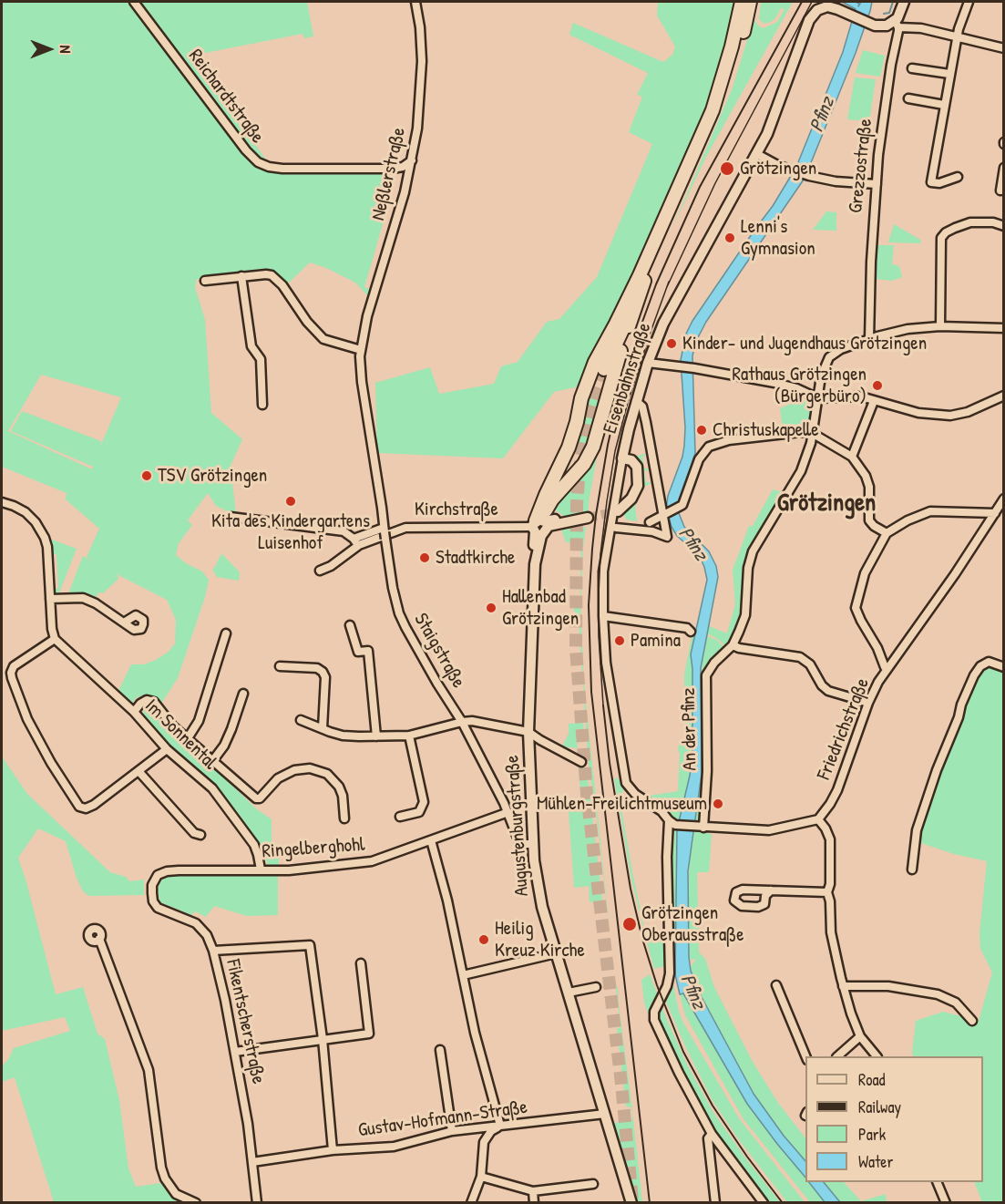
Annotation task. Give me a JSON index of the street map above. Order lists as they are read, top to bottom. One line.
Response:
{"streets":{"street":["Reichardtstraße","Grezzostraße","Neßlerstraße","Eisenbahnstraße","Kirchstraße","Staigstraße","An der Pfinz","Friedrichstraße","Im Sonnental","Augustenburgstraße","Ringelberghohl","Fikentscherstraße","Gustav-Hofmann-Straße"]},"crossings":[["Reichardtstraße","Neßlerstraße"],["Grezzostraße","Eisenbahnstraße"],["Grezzostraße","An der Pfinz"],["Neßlerstraße","Staigstraße"],["Kirchstraße","Augustenburgstraße"],["Staigstraße","Augustenburgstraße"],["Staigstraße","Ringelberghohl"],["Im Sonnental","Ringelberghohl"],["Augustenburgstraße","Gustav-Hofmann-Straße"],["Ringelberghohl","Fikentscherstraße"],["Fikentscherstraße","Gustav-Hofmann-Straße"]],"districts":["Grötzingen"],"water":["Pfinz"],"places":["Grötzingen","Lenni's Gymnasion","Kinder- und Jugendhaus Grötzingen","Rathaus Grötzingen (Bürgerbüro)","Christuskapelle","TSV Grötzingen","Kita des Kindergartens Luisenhof","Stadtkirche","Hallenbad Grötzingen","Pamina","Mühlen-Freilichtmuseum","Grötzingen Oberausstraße","Heilig Kreuz Kirche"],"legend":["Road","Railway","Park","Water"],"north":"right"}
